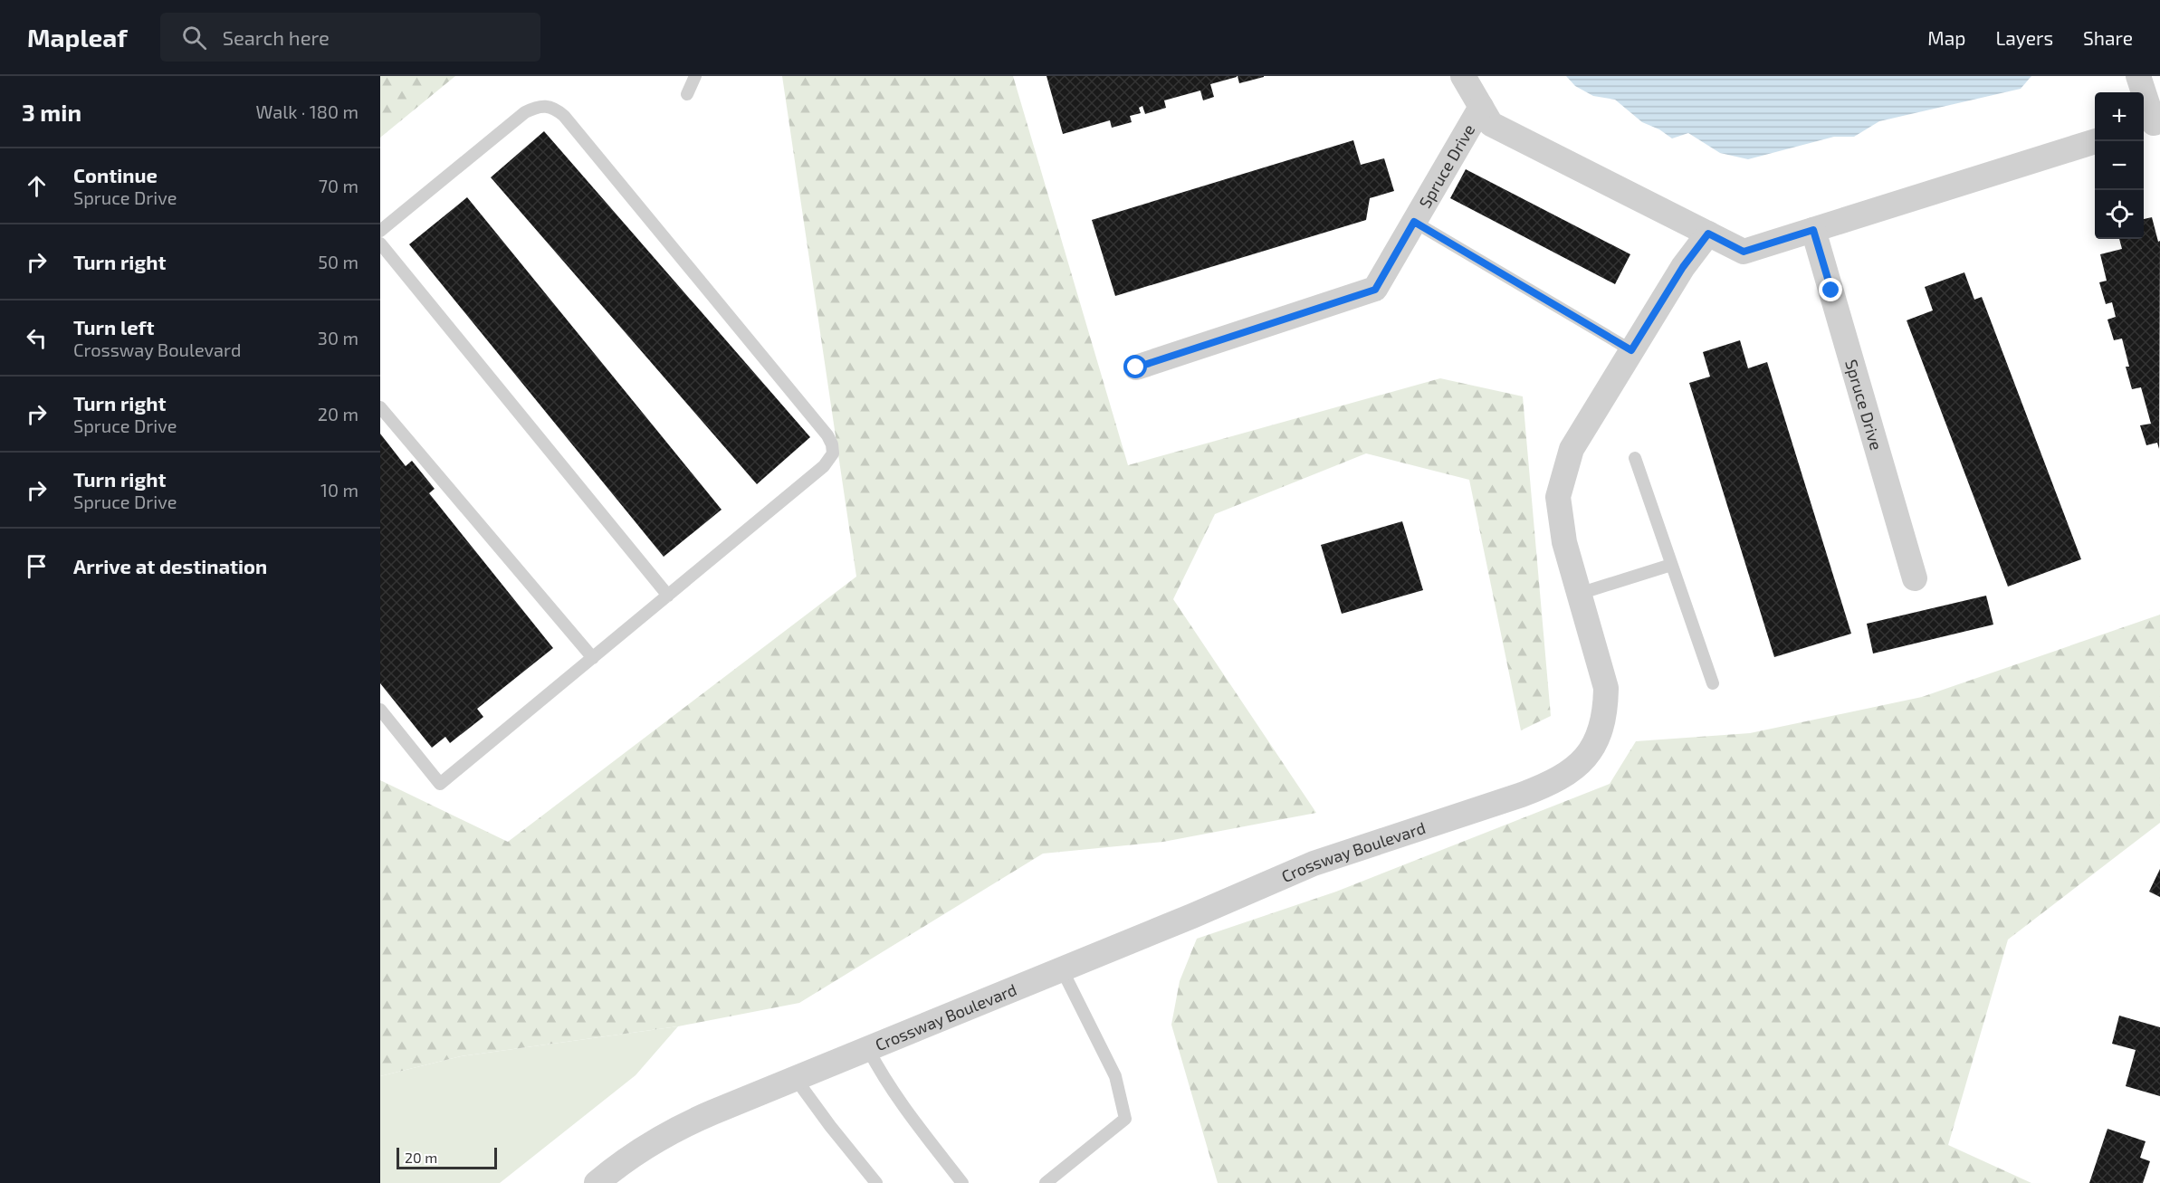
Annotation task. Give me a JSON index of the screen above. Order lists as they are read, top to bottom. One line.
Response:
{"streets":{"street":["Spruce Drive","Crossway Boulevard"]},"crossings":[["Spruce Drive","Crossway Boulevard"]],"scale_bar":"20 m","page":{"header":"Mapleaf","search":"Search here","nav":["Map","Layers","Share"],"heading":["3 min","Walk · 180 m"],"map_buttons":["+","−"],"list":[["Continue","Spruce Drive","70 m"],["Turn right","50 m"],["Turn left","Crossway Boulevard","30 m"],["Turn right","Spruce Drive","20 m"],["Turn right","Spruce Drive","10 m"],"Arrive at destination"],"scale":"20 m"}}
